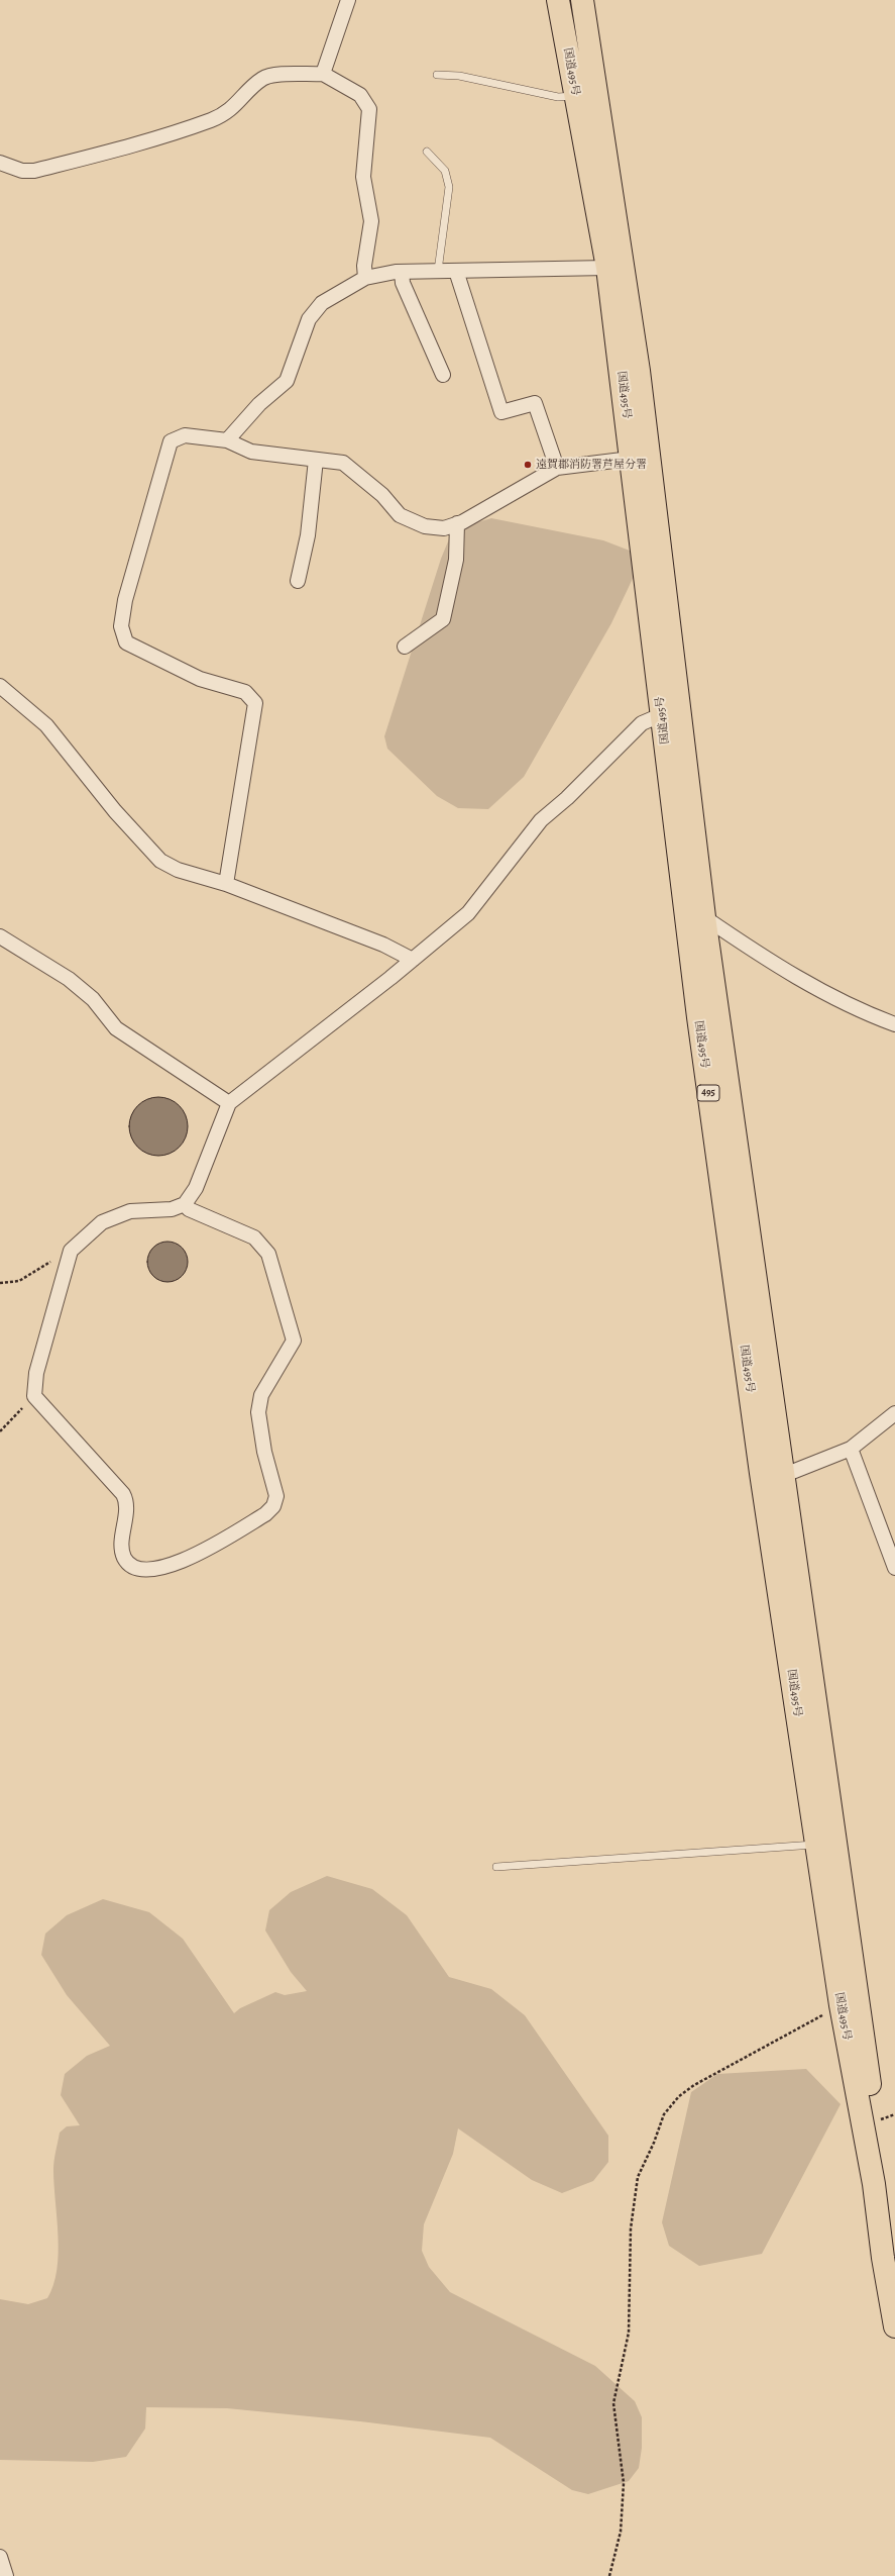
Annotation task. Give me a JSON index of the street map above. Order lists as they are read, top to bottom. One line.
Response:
{"streets":{"highway":["国道495号","495"]},"places":["遠賀郡消防署芦屋分署"]}
